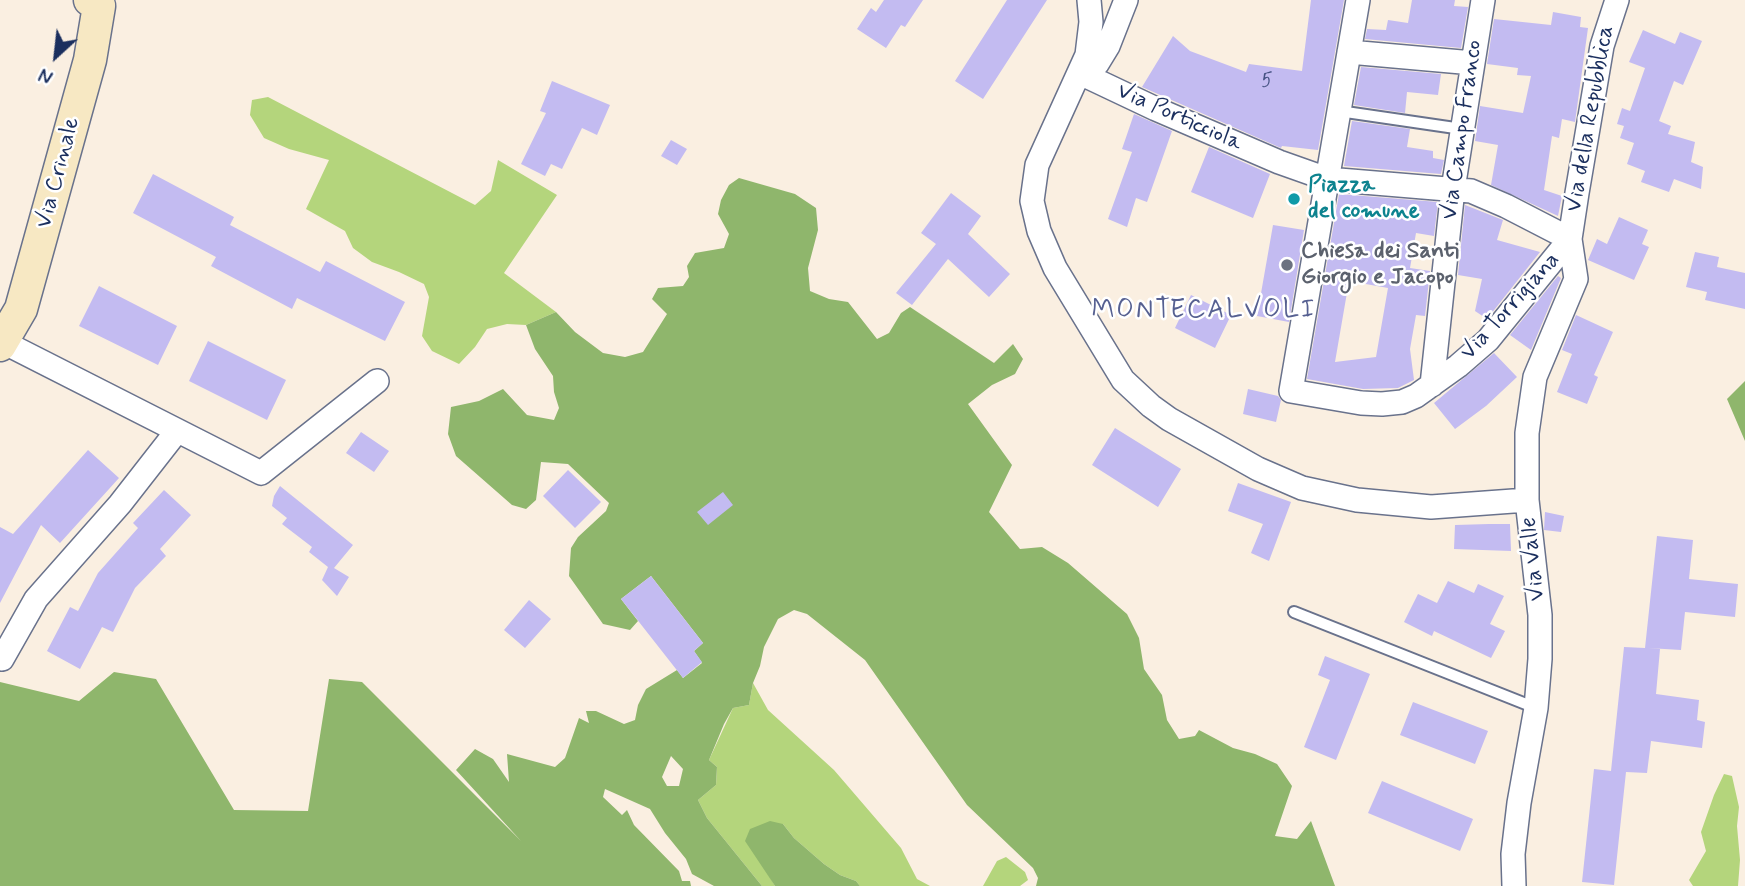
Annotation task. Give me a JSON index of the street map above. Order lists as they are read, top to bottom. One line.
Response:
{"streets":{"street":["Via Porticciola","Via della Repubblica","Via Campo Franco","Via Crinale","Via Torrigiana","Via Valle"]},"crossings":[["Via Porticciola","Via Torrigiana"],["Via della Repubblica","Via Torrigiana"],["Via della Repubblica","Via Valle"],["Via Campo Franco","Via Torrigiana"],["Via Torrigiana","Via Valle"]],"districts":["MONTECALVOLI"],"places":["Piazza del comune","Chiesa dei Santi Giorgio e Jacopo"],"house_numbers":["5"],"north":"bottom left"}
